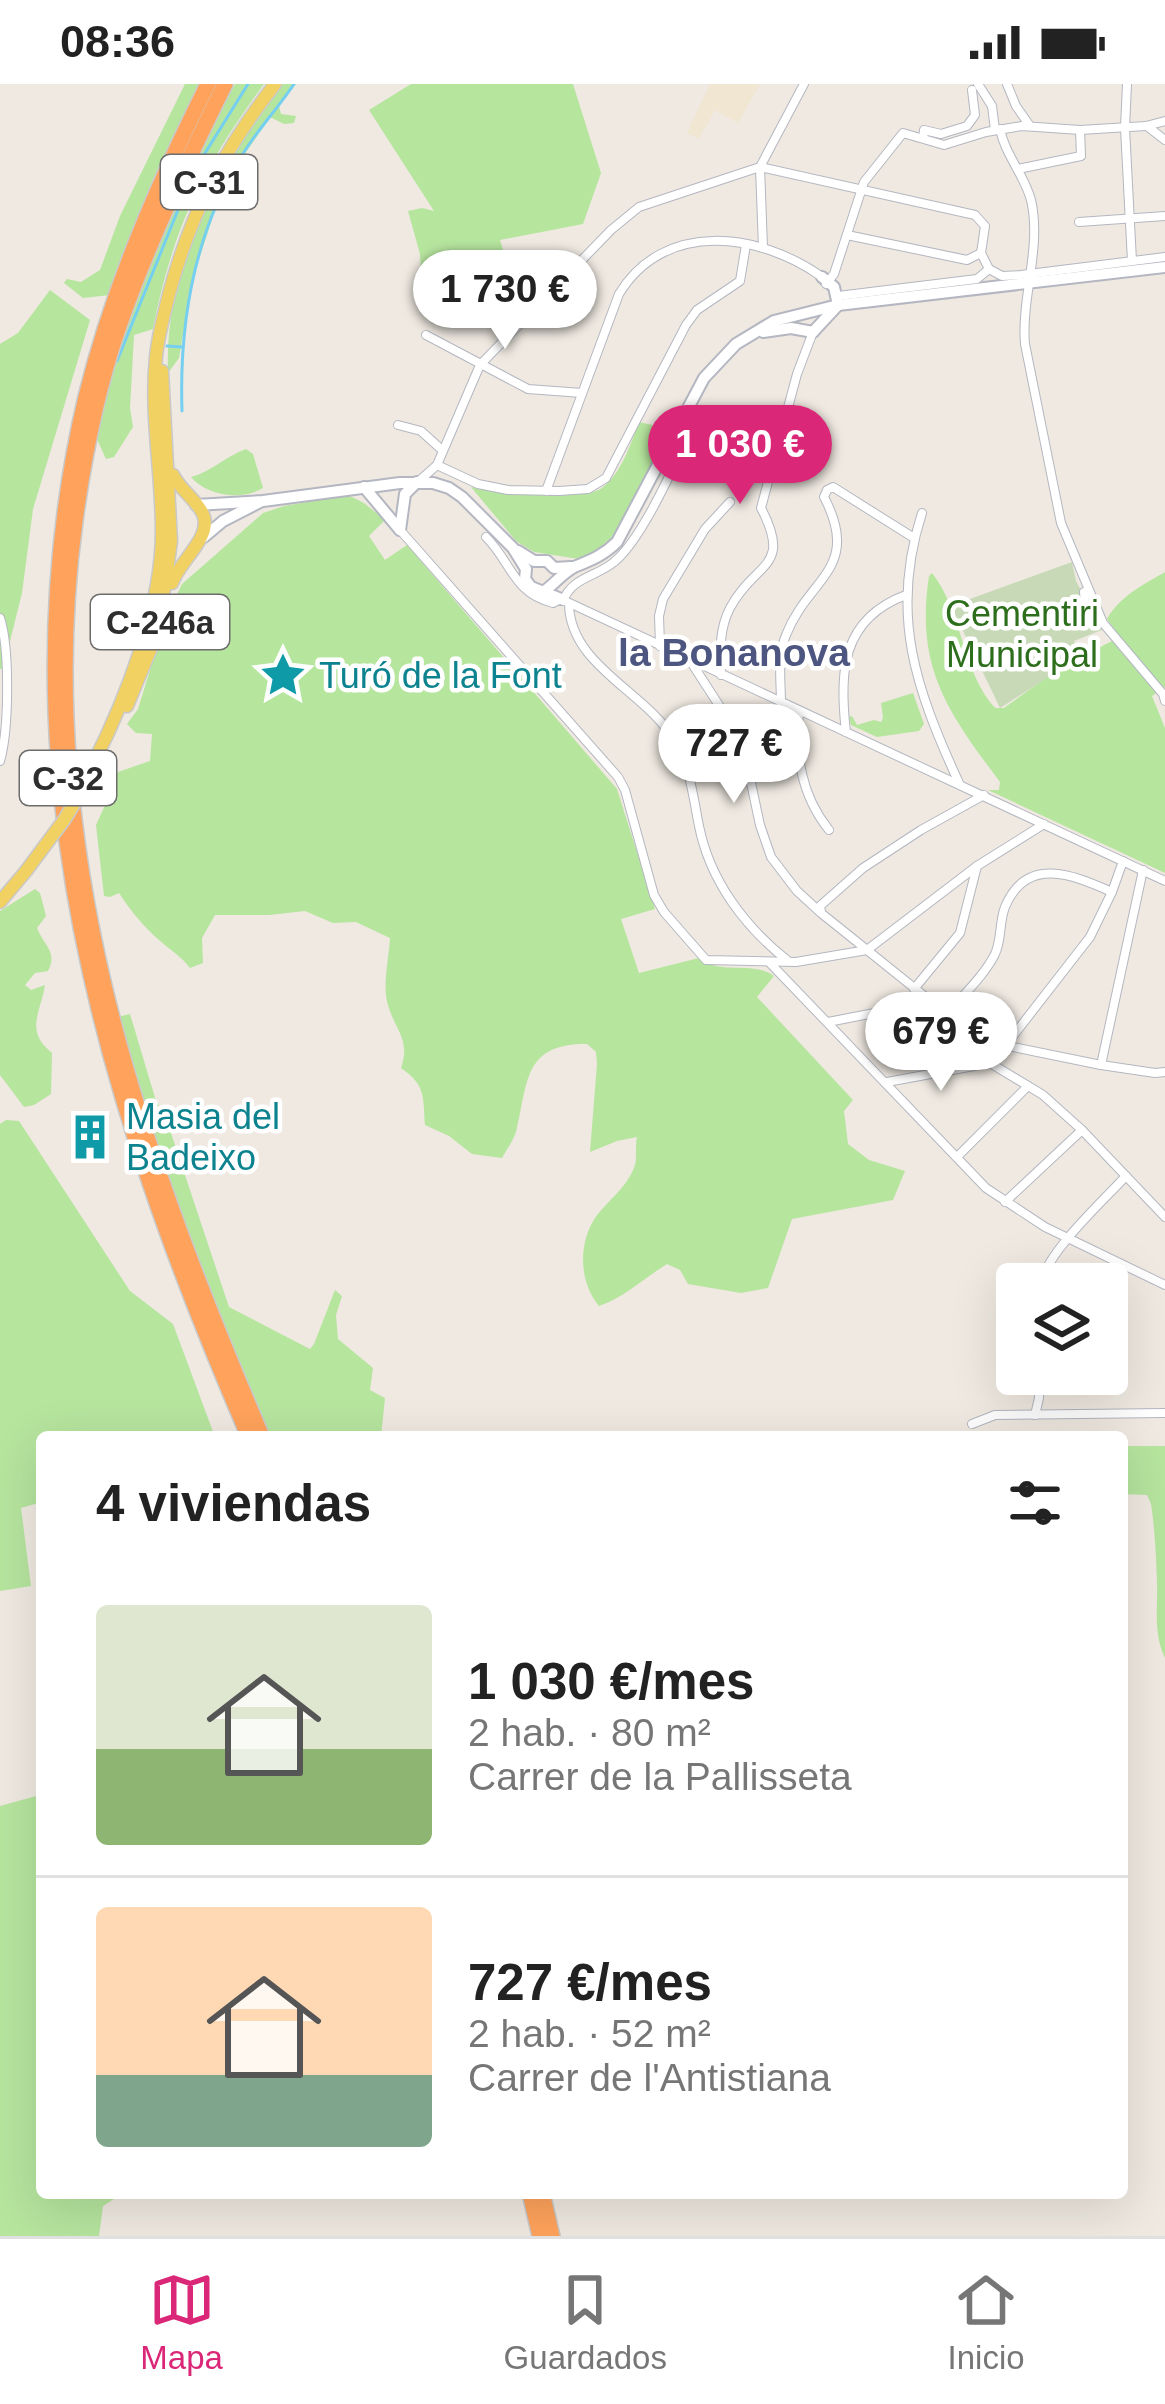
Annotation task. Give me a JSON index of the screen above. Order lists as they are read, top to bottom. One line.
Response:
{"streets":{"highway":["C-32"],"main road":["C-31","C-246a"]},"crossings":[["C-31","C-246a"]],"districts":["la Bonanova"],"parks":["Cementiri Municipal"],"places":{"place":["Turó de la Font"],"building":["Masia del Badeixo"]},"page":{"status":"08:36","price":["1 730 €","1 030 €","727 €","679 €"],"heading":"4 viviendas","list":[{"name":"1 030 €/mes","note":"2 hab. · 80 m² · Carrer de la Pallisseta"},{"name":"727 €/mes","note":"2 hab. · 52 m² · Carrer de l'Antistiana"}],"tabs":["Mapa","Guardados","Inicio"]}}
